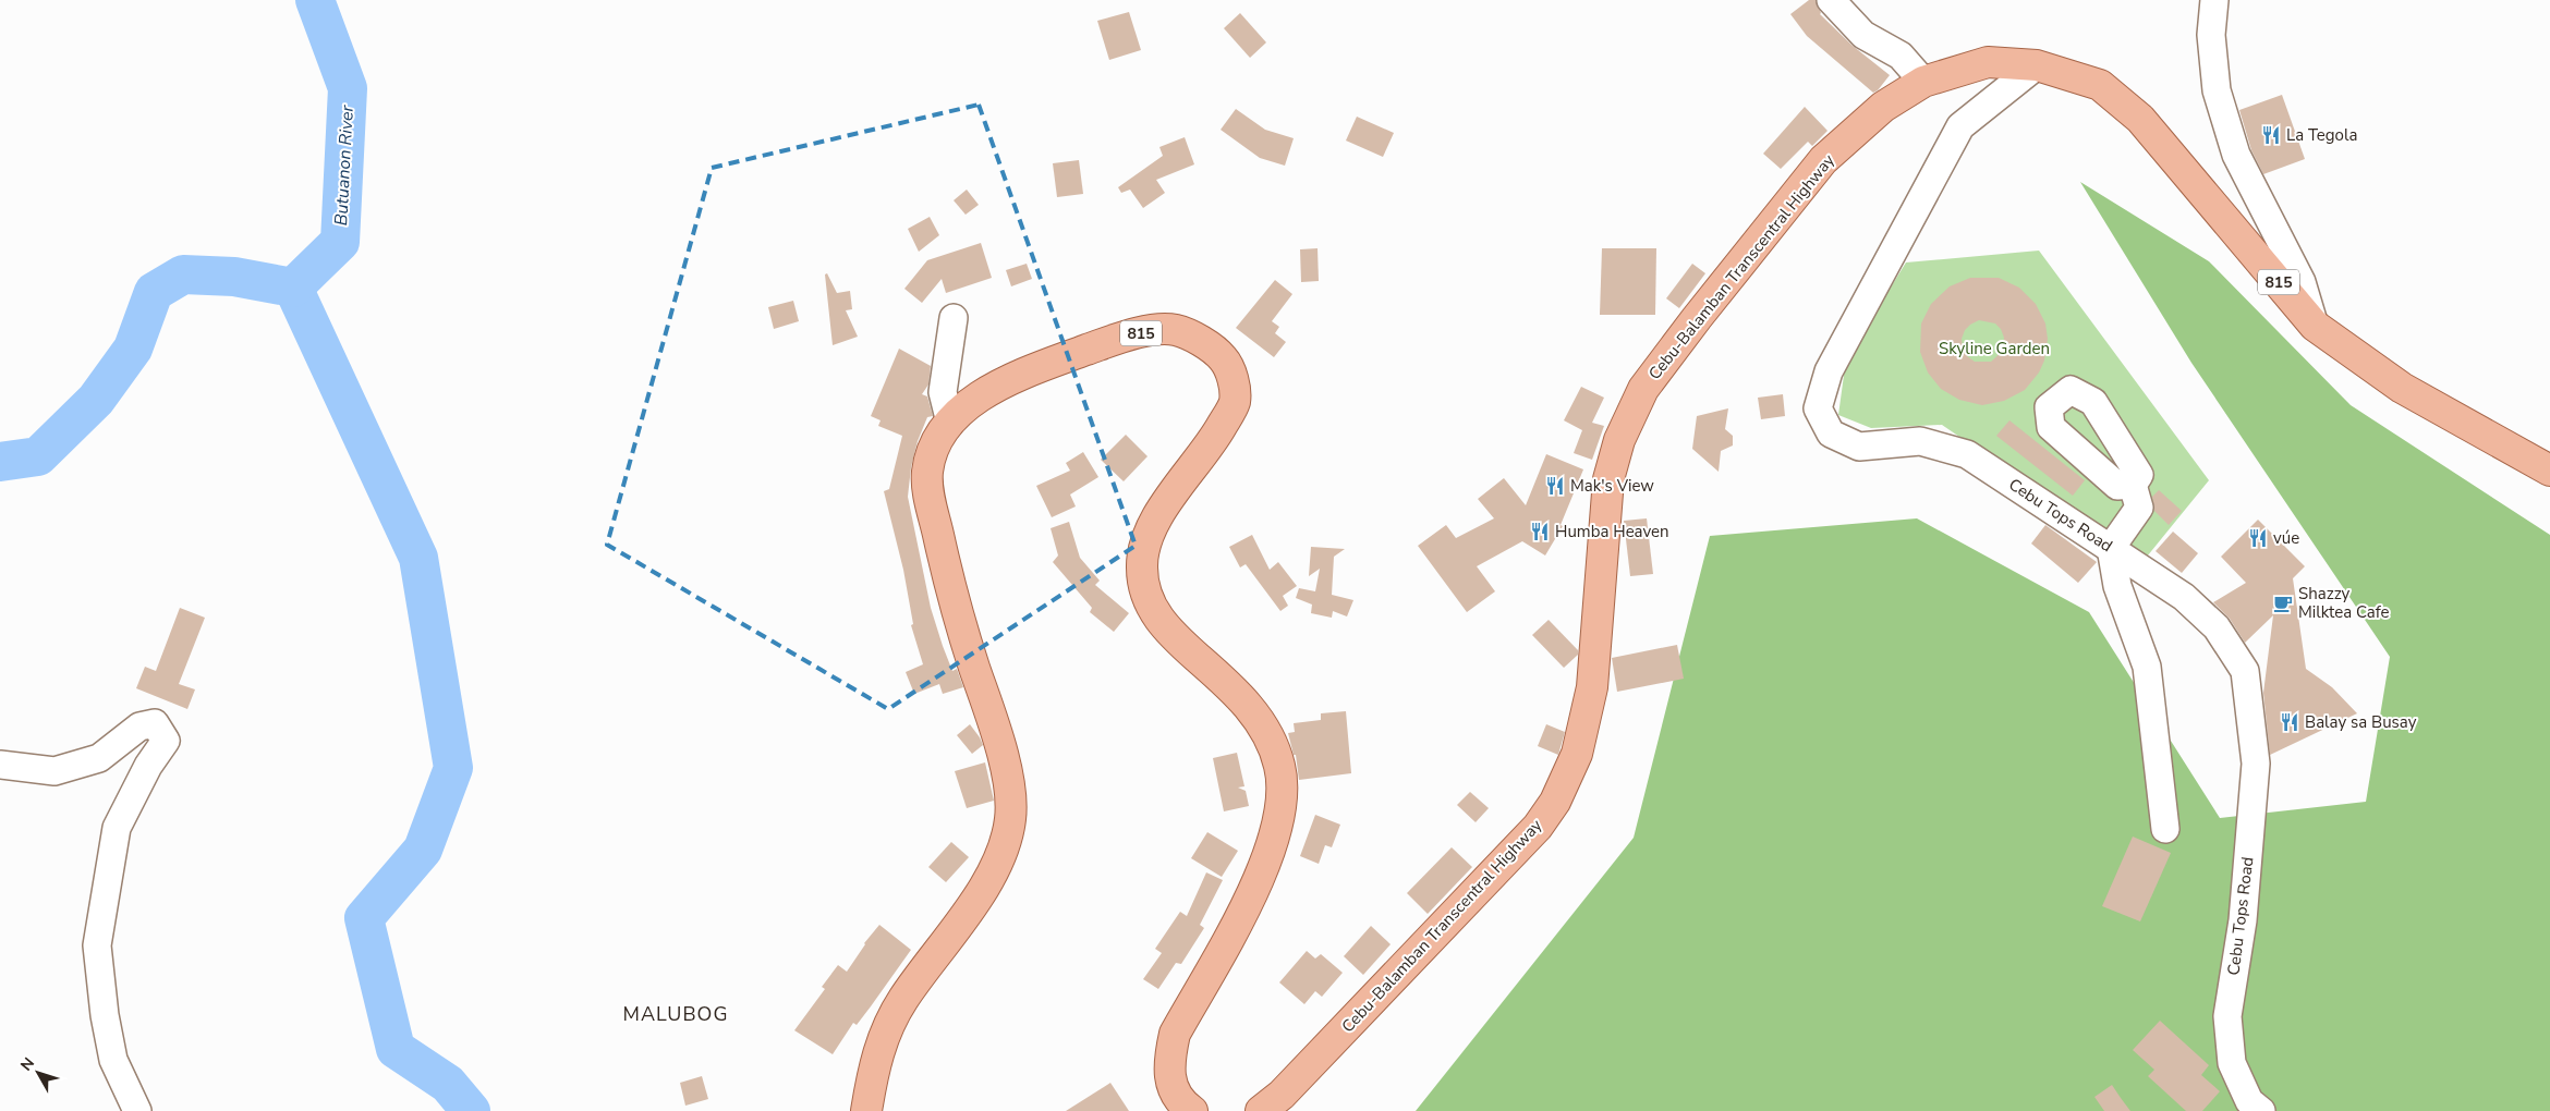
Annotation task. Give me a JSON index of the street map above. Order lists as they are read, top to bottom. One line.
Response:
{"streets":{"main road":["Cebu-Balamban Transcentral Highway","815"],"street":["Cebu Tops Road"]},"crossings":[["Cebu-Balamban Transcentral Highway","Cebu Tops Road"]],"districts":["MALUBOG"],"water":["Butuanon River"],"parks":["Skyline Garden"],"places":{"restaurant":["La Tegola","Mak's View","Humba Heaven","vúe","Balay sa Busay"],"cafe":["Shazzy Milktea Cafe"]},"north":"top left"}
